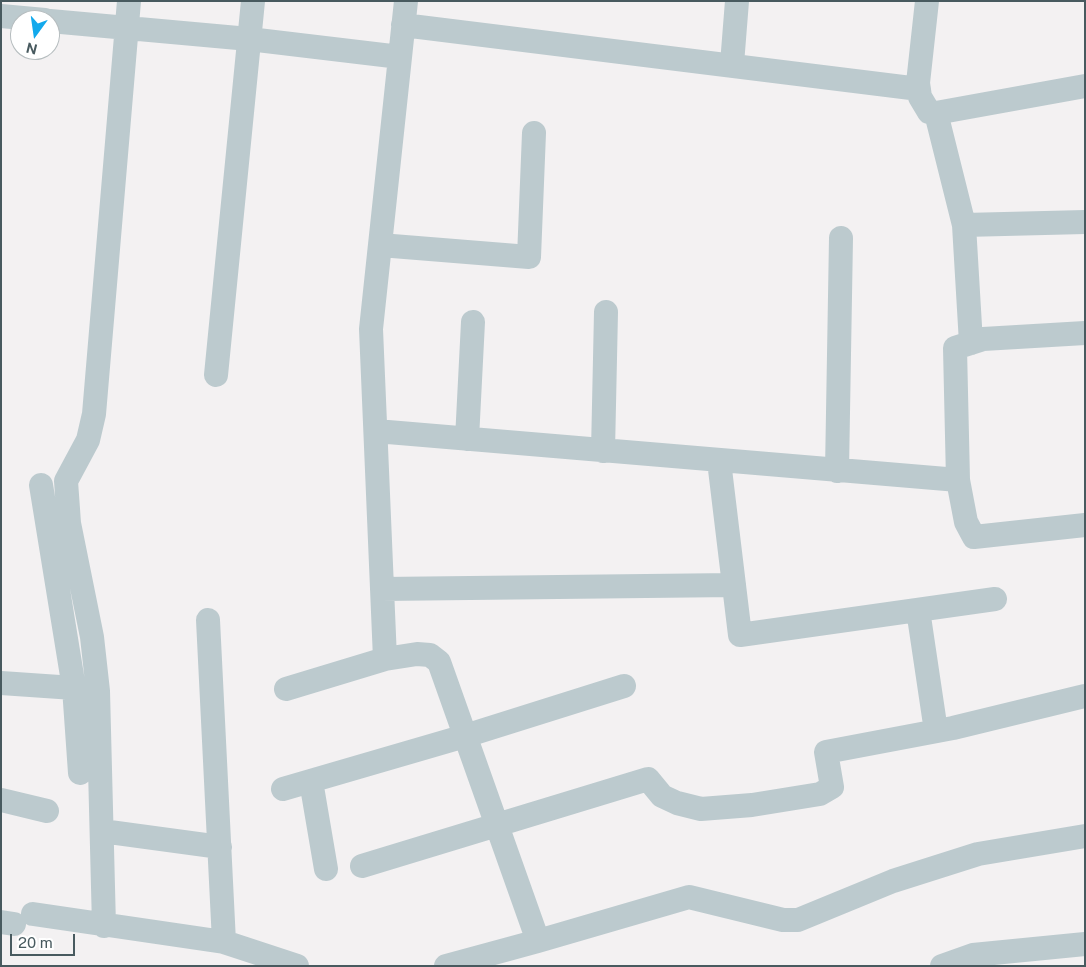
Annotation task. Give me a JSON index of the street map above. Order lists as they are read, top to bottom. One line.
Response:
{"scale_bar":"20 m","north":"bottom"}
